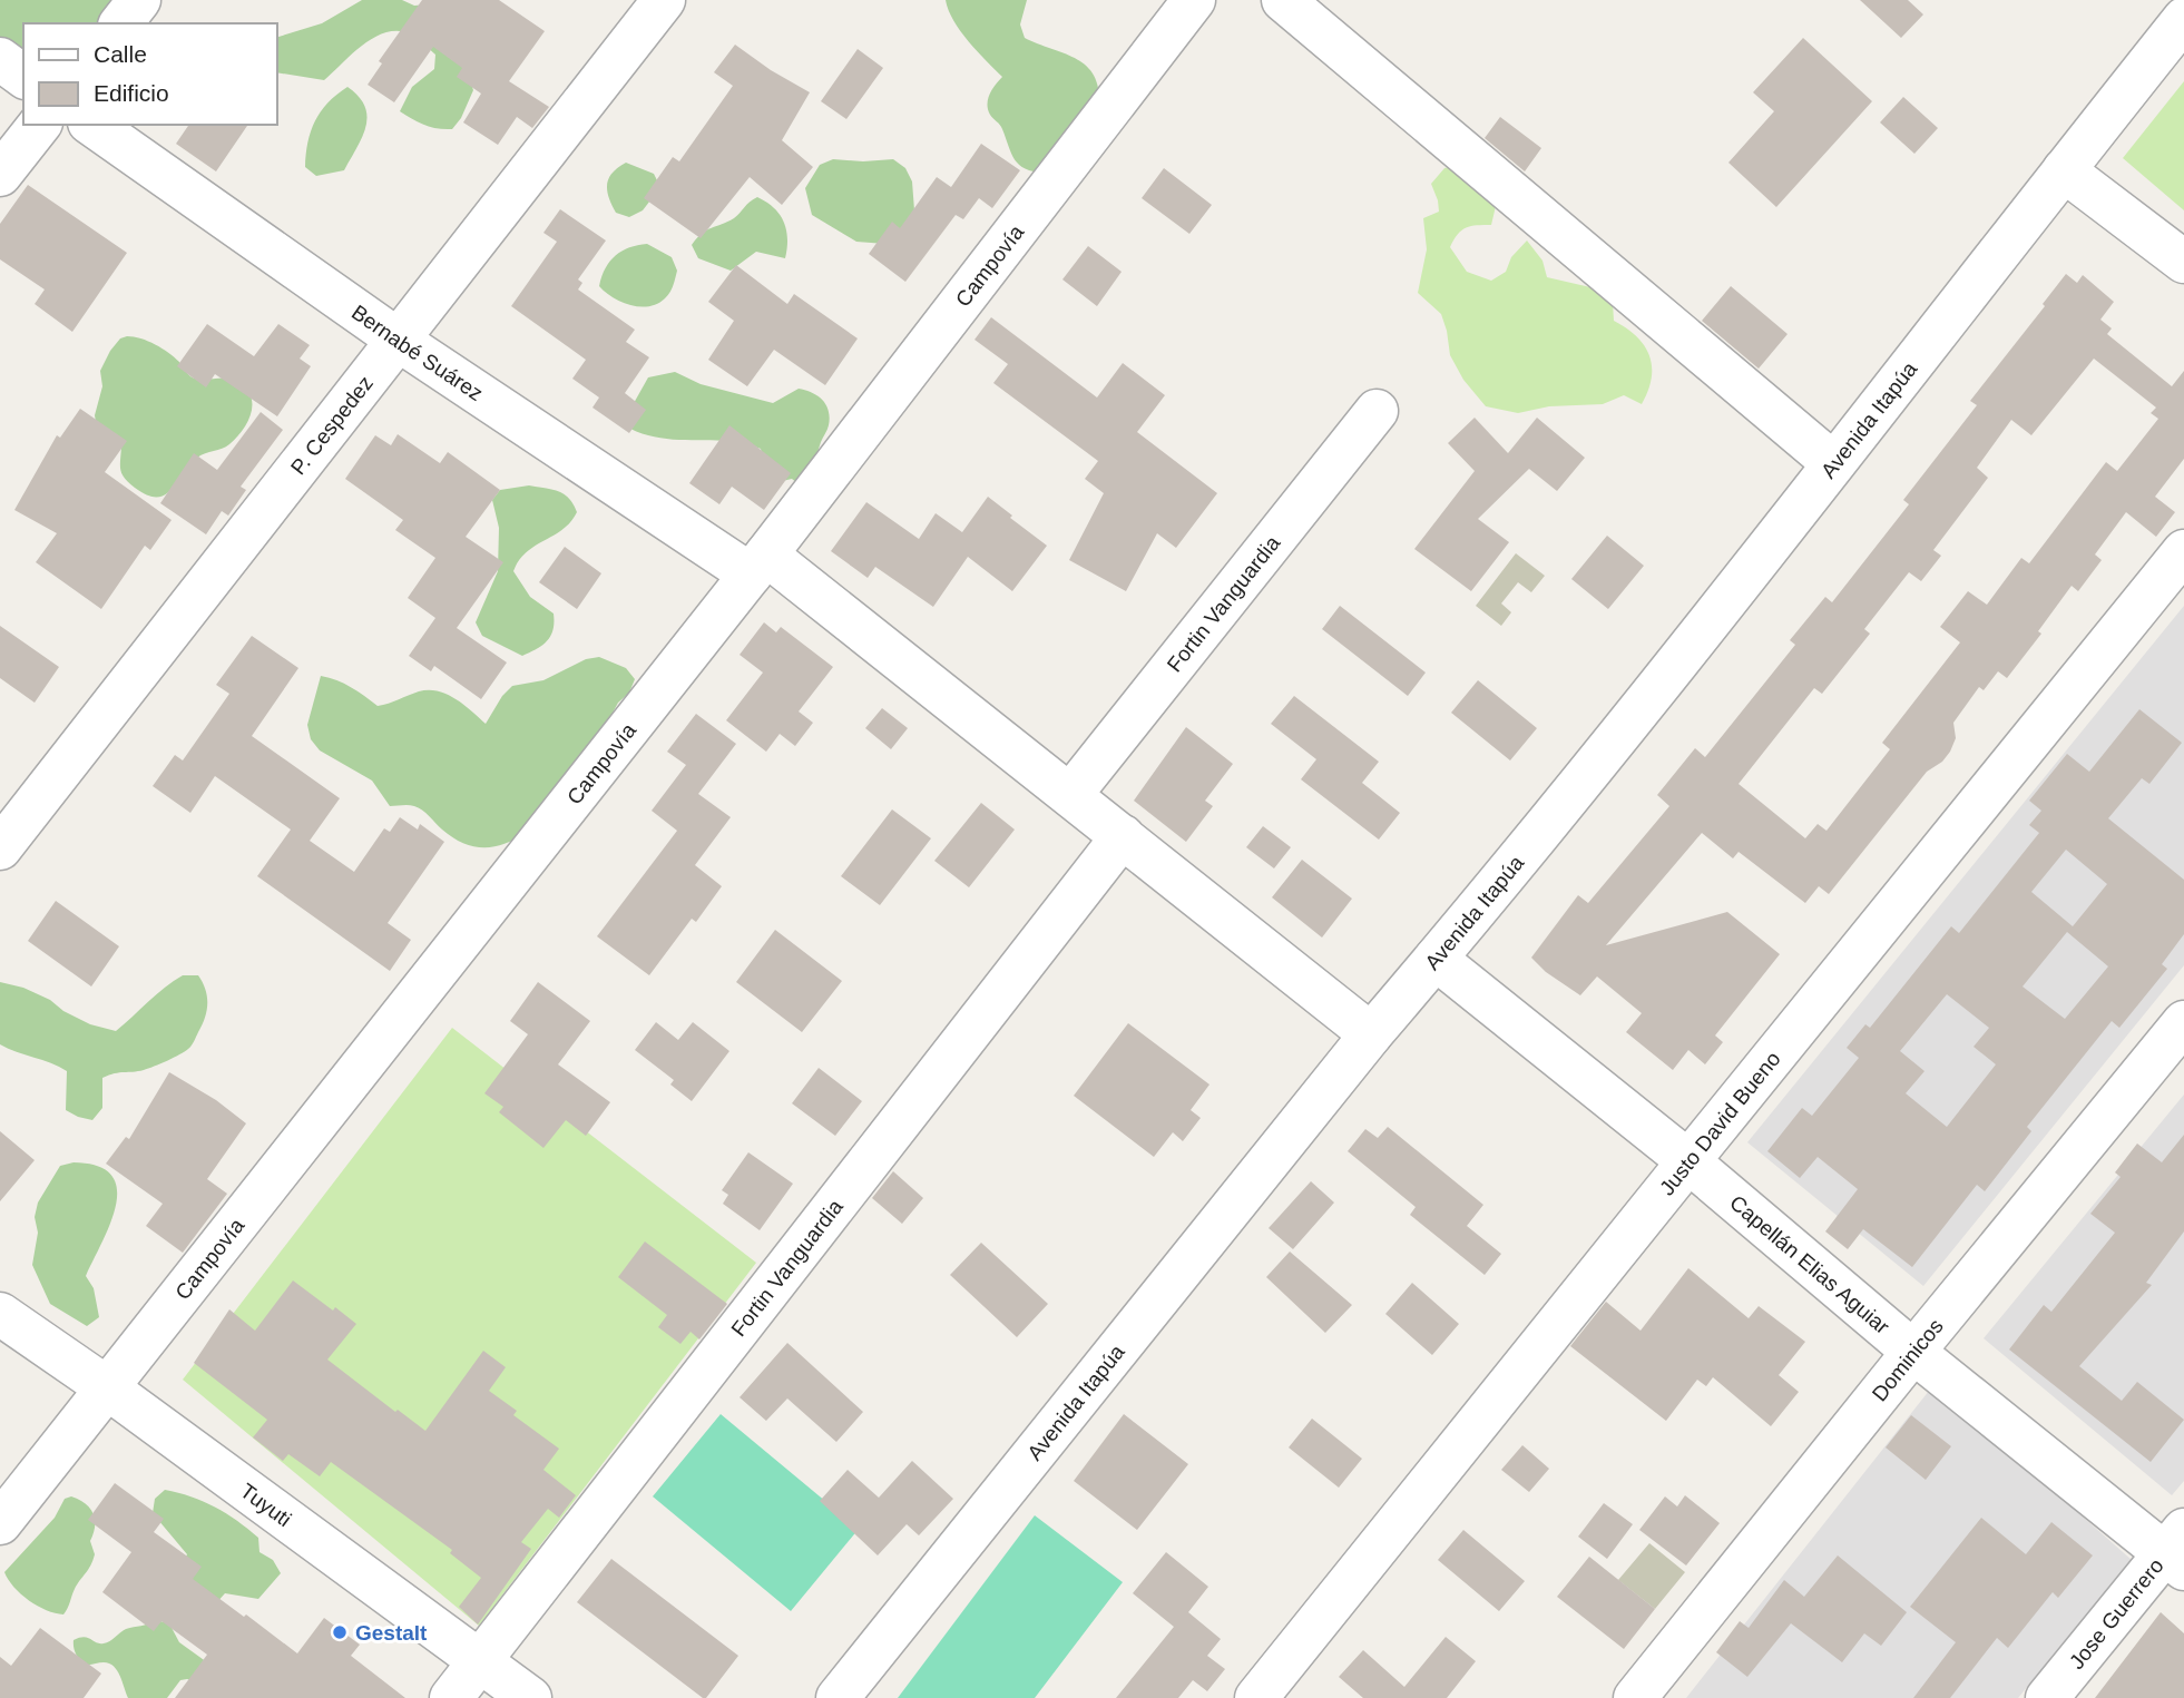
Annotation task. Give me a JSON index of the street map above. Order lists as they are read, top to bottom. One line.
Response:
{"streets":{"street":["Campovía","Bernabé Suárez","Avenida Itapúa","P. Cespedez","Fortin Vanguardia","Justo David Bueno","Capellán Elias Aguiar","Dominicos","Tuyuti","Jose Guerrero"]},"crossings":[["Campovía","Bernabé Suárez"],["Campovía","Tuyuti"],["Bernabé Suárez","Avenida Itapúa"],["Bernabé Suárez","P. Cespedez"],["Bernabé Suárez","Fortin Vanguardia"],["Avenida Itapúa","Capellán Elias Aguiar"],["Fortin Vanguardia","Tuyuti"],["Justo David Bueno","Capellán Elias Aguiar"],["Capellán Elias Aguiar","Dominicos"],["Capellán Elias Aguiar","Jose Guerrero"]],"places":["Gestalt"],"legend":["Calle","Edificio"]}
